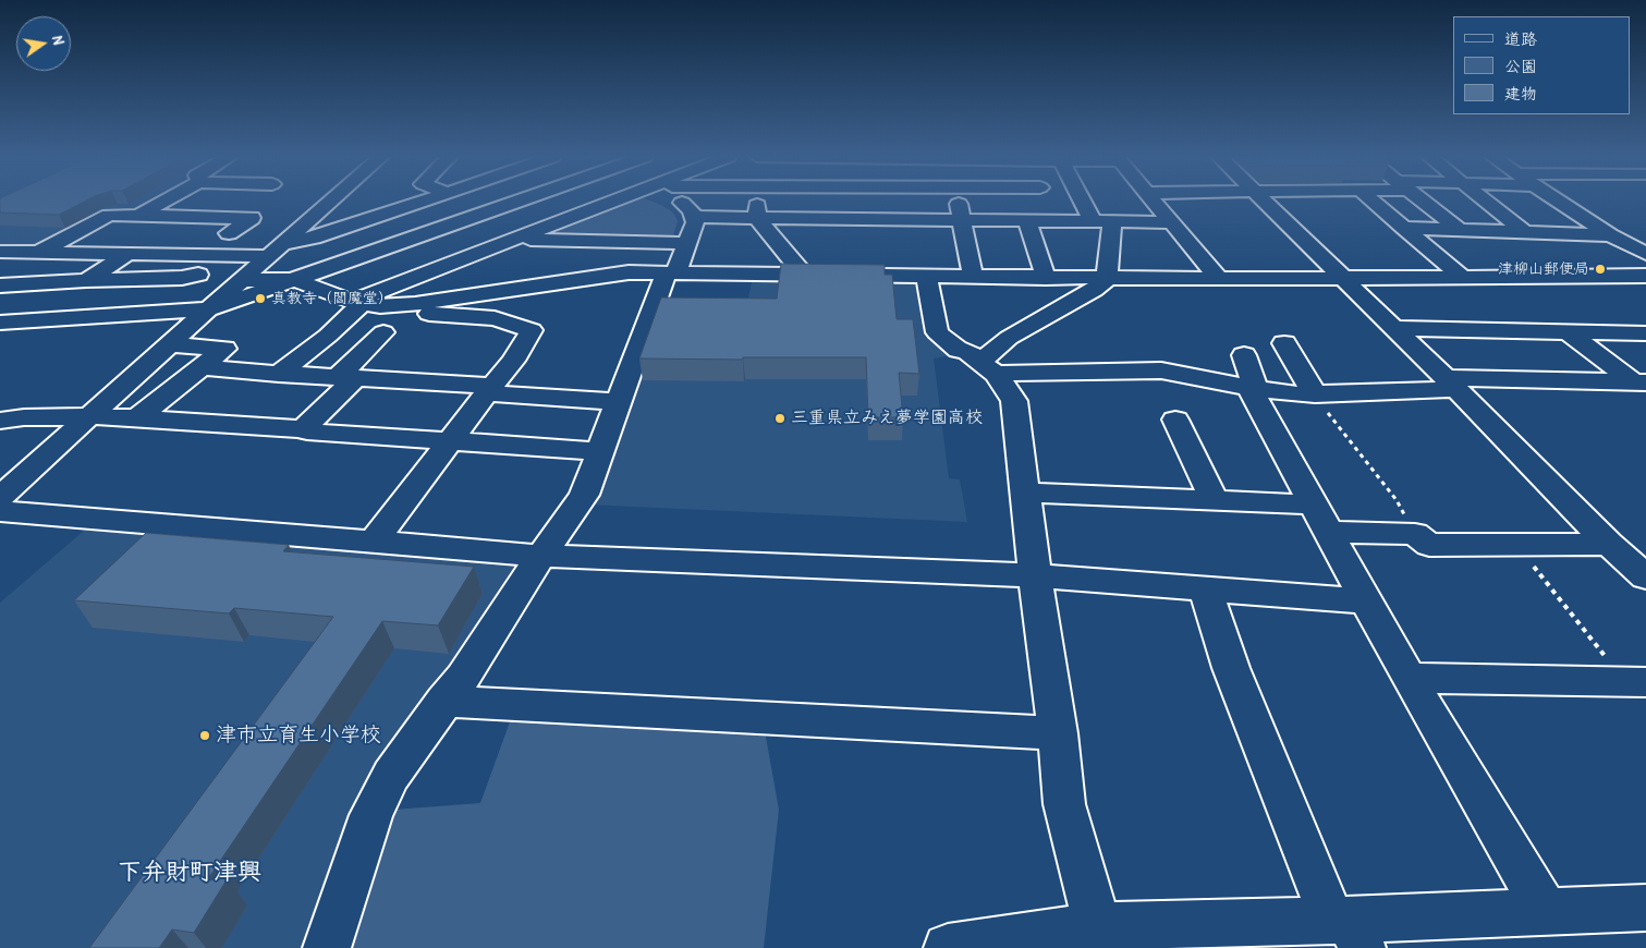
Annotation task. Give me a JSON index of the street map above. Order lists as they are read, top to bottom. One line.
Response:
{"districts":["下弁財町津興"],"places":["津柳山郵便局","真教寺（閻魔堂）","三重県立みえ夢学園高校","津市立育生小学校"],"legend":["道路","公園","建物"],"north":"right"}
